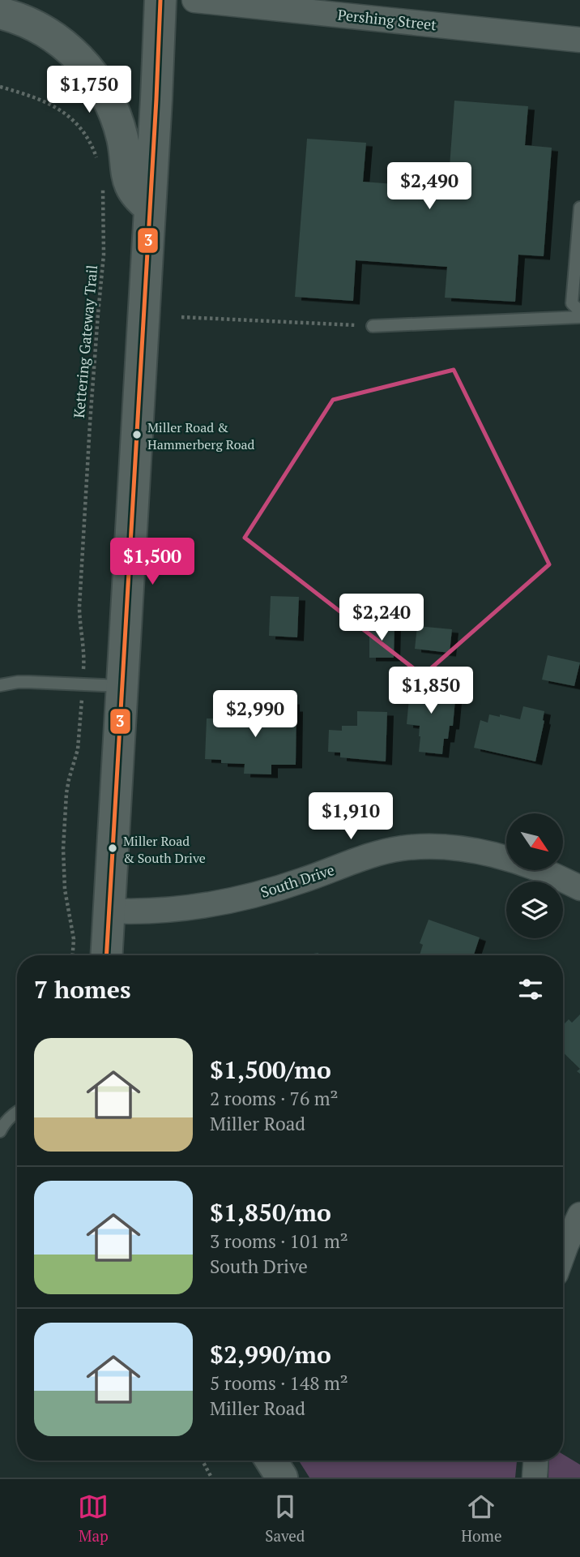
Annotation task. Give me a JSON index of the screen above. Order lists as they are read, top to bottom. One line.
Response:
{"streets":{"street":["Pershing Street","South Drive"],"path":["Kettering Gateway Trail"]},"places":["Miller Road & Hammerberg Road","Miller Road & South Drive"],"lines":["transit line 3"],"north":"bottom right","page":{"price":["$1,750","$2,490","$1,500","$2,240","$1,850","$2,990","$1,910"],"heading":"7 homes","list":[{"name":"$1,500/mo","note":"2 rooms · 76 m² · Miller Road"},{"name":"$1,850/mo","note":"3 rooms · 101 m² · South Drive"},{"name":"$2,990/mo","note":"5 rooms · 148 m² · Miller Road"}],"tabs":["Map","Saved","Home"]}}
